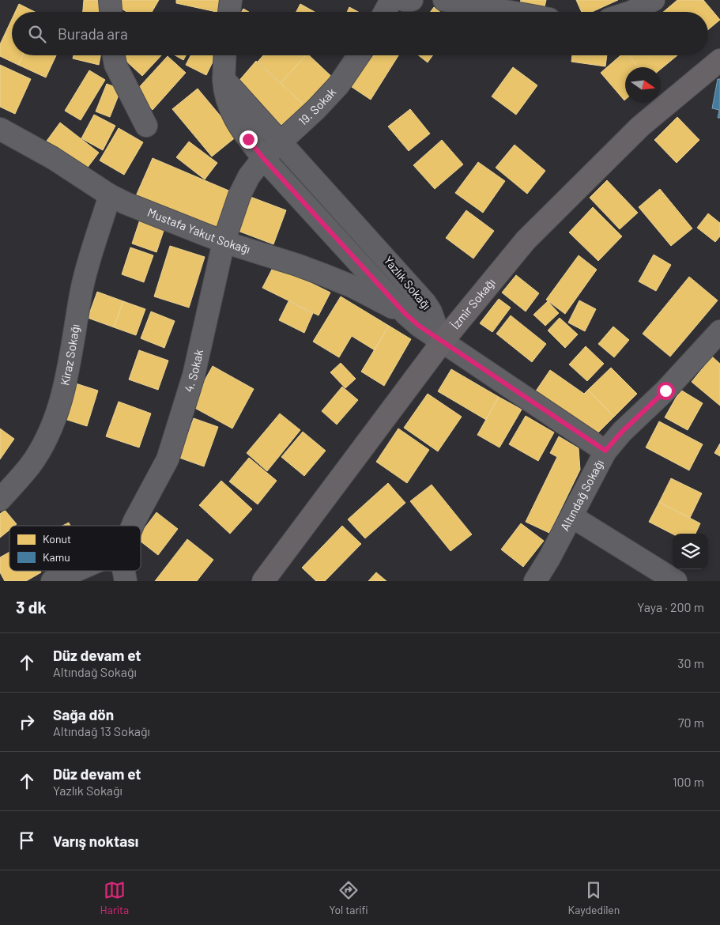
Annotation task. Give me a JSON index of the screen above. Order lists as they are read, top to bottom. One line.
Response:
{"streets":{"street":["19. Sokak","Mustafa Yakut Sokağı","Yazlık Sokağı","İzmir Sokağı","Kiraz Sokağı","4. Sokak","Altındağ Sokağı"]},"crossings":[["19. Sokak","Yazlık Sokağı"],["19. Sokak","4. Sokak"],["Mustafa Yakut Sokağı","Yazlık Sokağı"],["Mustafa Yakut Sokağı","Kiraz Sokağı"],["Mustafa Yakut Sokağı","4. Sokak"],["Yazlık Sokağı","İzmir Sokağı"],["Yazlık Sokağı","4. Sokak"]],"legend":["Konut","Kamu"],"north":"right","page":{"search":"Burada ara","heading":["3 dk","Yaya · 200 m"],"list":[["Düz devam et","Altındağ Sokağı","30 m"],["Sağa dön","Altındağ 13 Sokağı","70 m"],["Düz devam et","Yazlık Sokağı","100 m"],"Varış noktası"],"nav":["Harita","Yol tarifi","Kaydedilen"]}}
